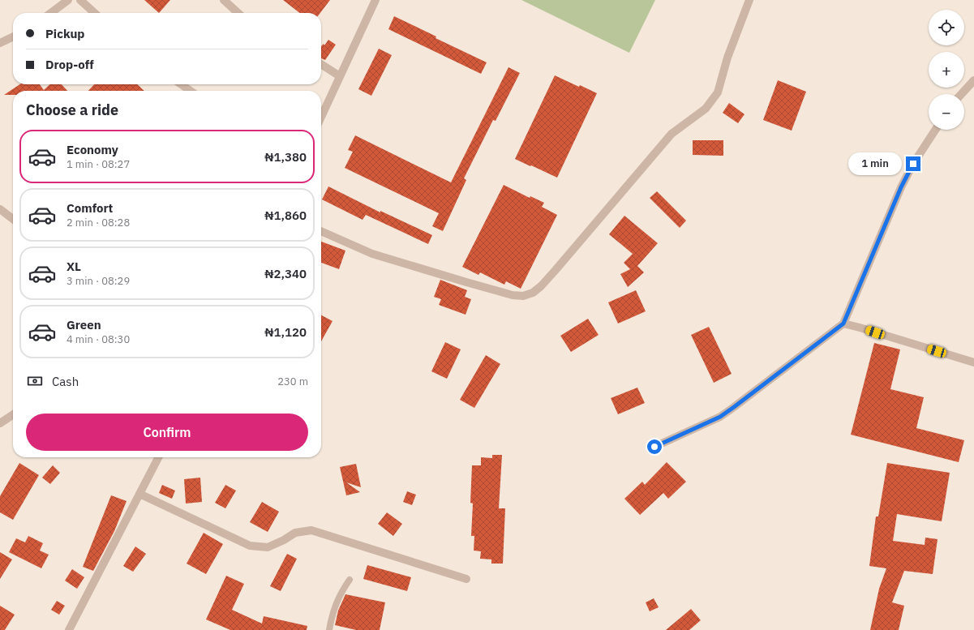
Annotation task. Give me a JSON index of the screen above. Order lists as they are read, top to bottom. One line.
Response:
{"page":{"map_buttons":["+","−"],"banner":["Pickup","Drop-off"],"heading":"Choose a ride","list":[{"name":"Economy","note":"1 min · 08:27","value":"₦1,380"},{"name":"Comfort","note":"2 min · 08:28","value":"₦1,860"},{"name":"XL","note":"3 min · 08:29","value":"₦2,340"},{"name":"Green","note":"4 min · 08:30","value":"₦1,120"}],"bubble":"1 min","pay":["Cash","230 m"],"buttons":"Confirm"}}
